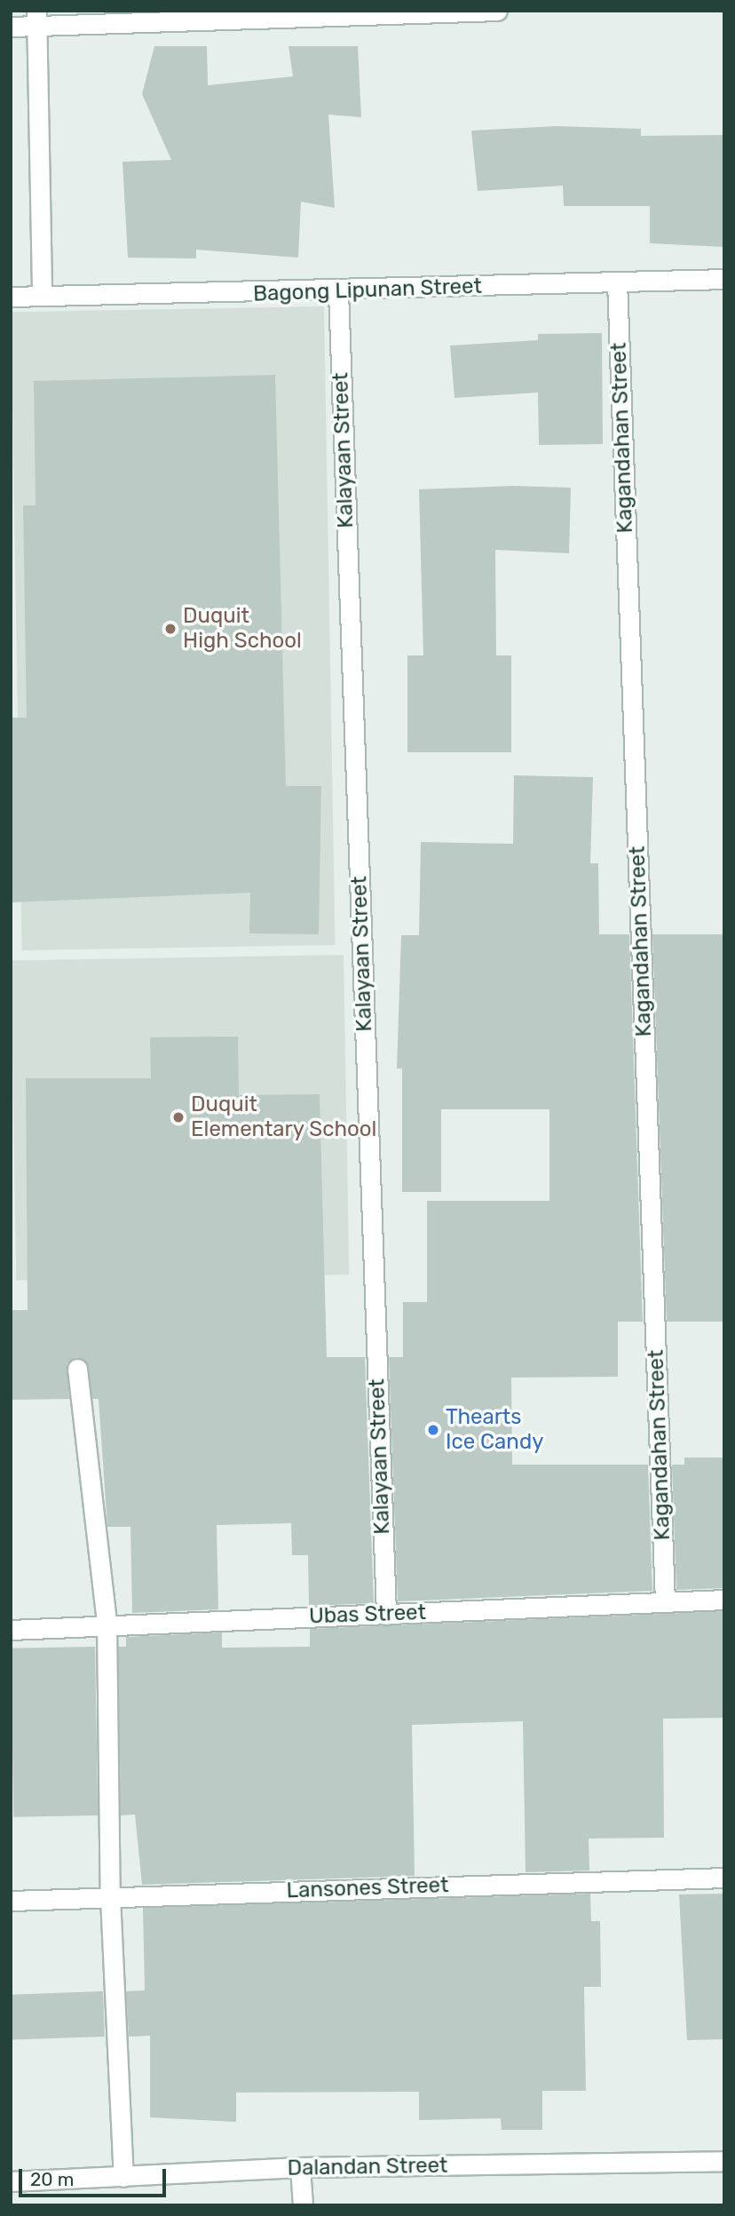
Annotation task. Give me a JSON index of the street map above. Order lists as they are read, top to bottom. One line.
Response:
{"streets":{"street":["Bagong Lipunan Street","Kagandahan Street","Kalayaan Street","Ubas Street","Lansones Street","Dalandan Street"]},"crossings":[["Bagong Lipunan Street","Kagandahan Street"],["Bagong Lipunan Street","Kalayaan Street"],["Kagandahan Street","Ubas Street"],["Kalayaan Street","Ubas Street"]],"places":["Duquit High School","Duquit Elementary School","Thearts Ice Candy"],"scale_bar":"20 m"}
